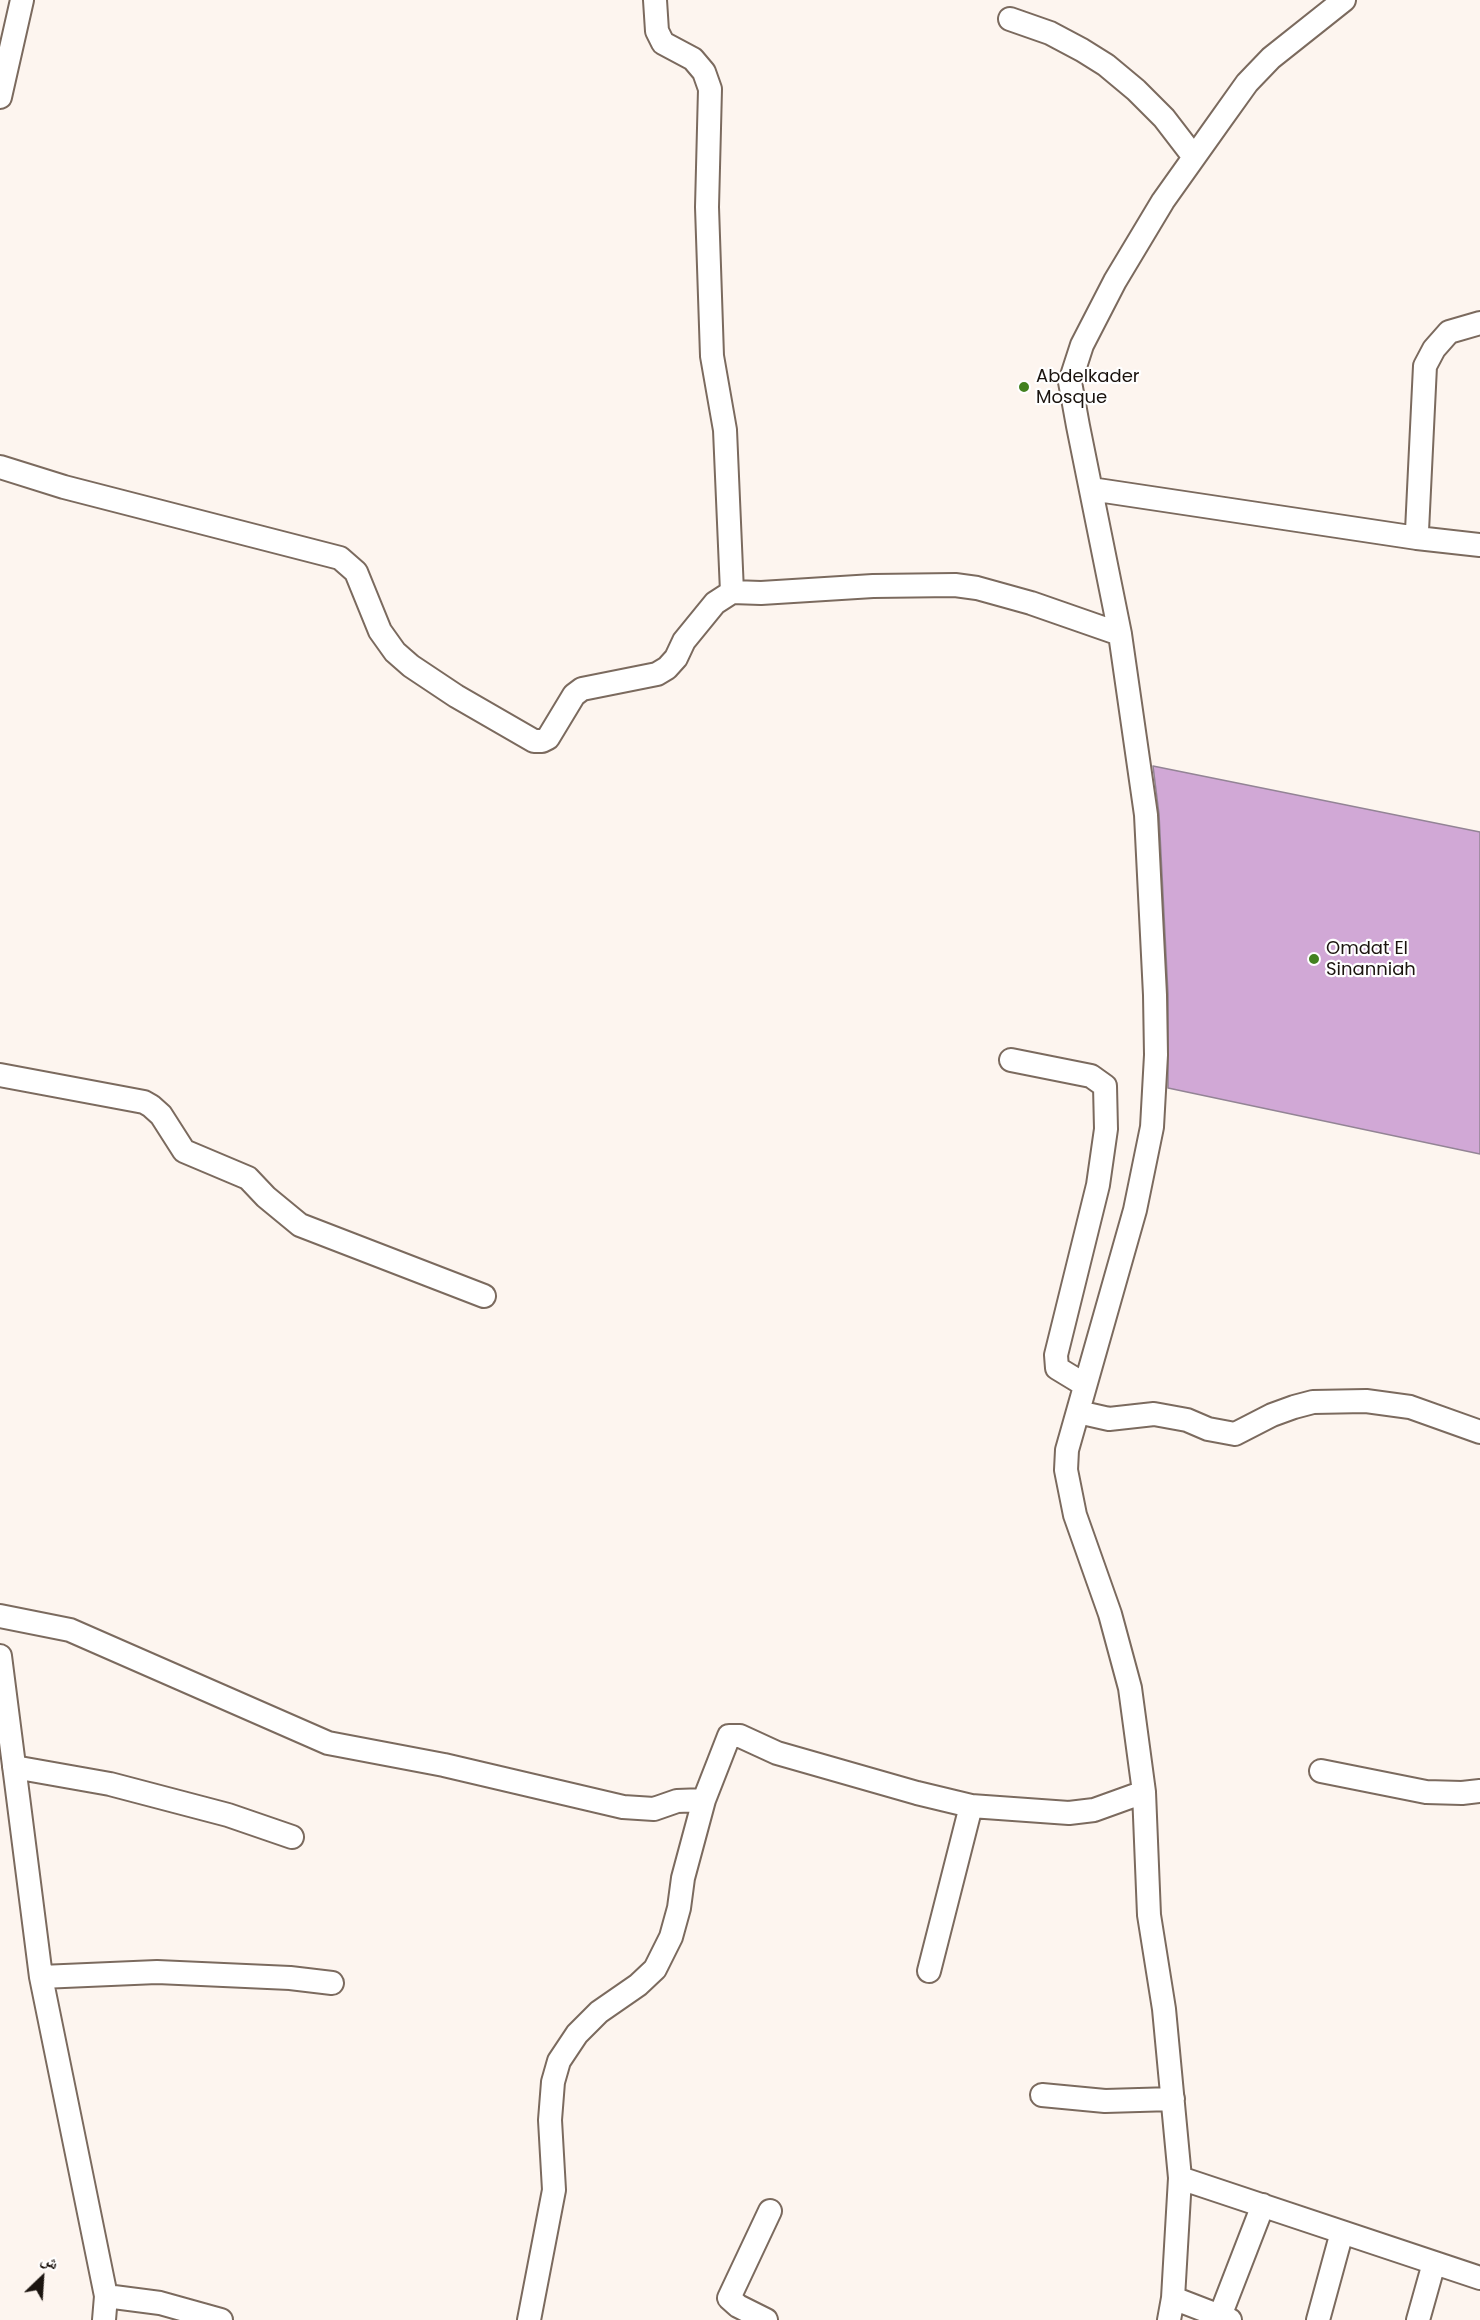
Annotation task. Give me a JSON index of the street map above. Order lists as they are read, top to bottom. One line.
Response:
{"places":["Abdelkader Mosque","Omdat El Sinanniah"],"north":"top right"}
